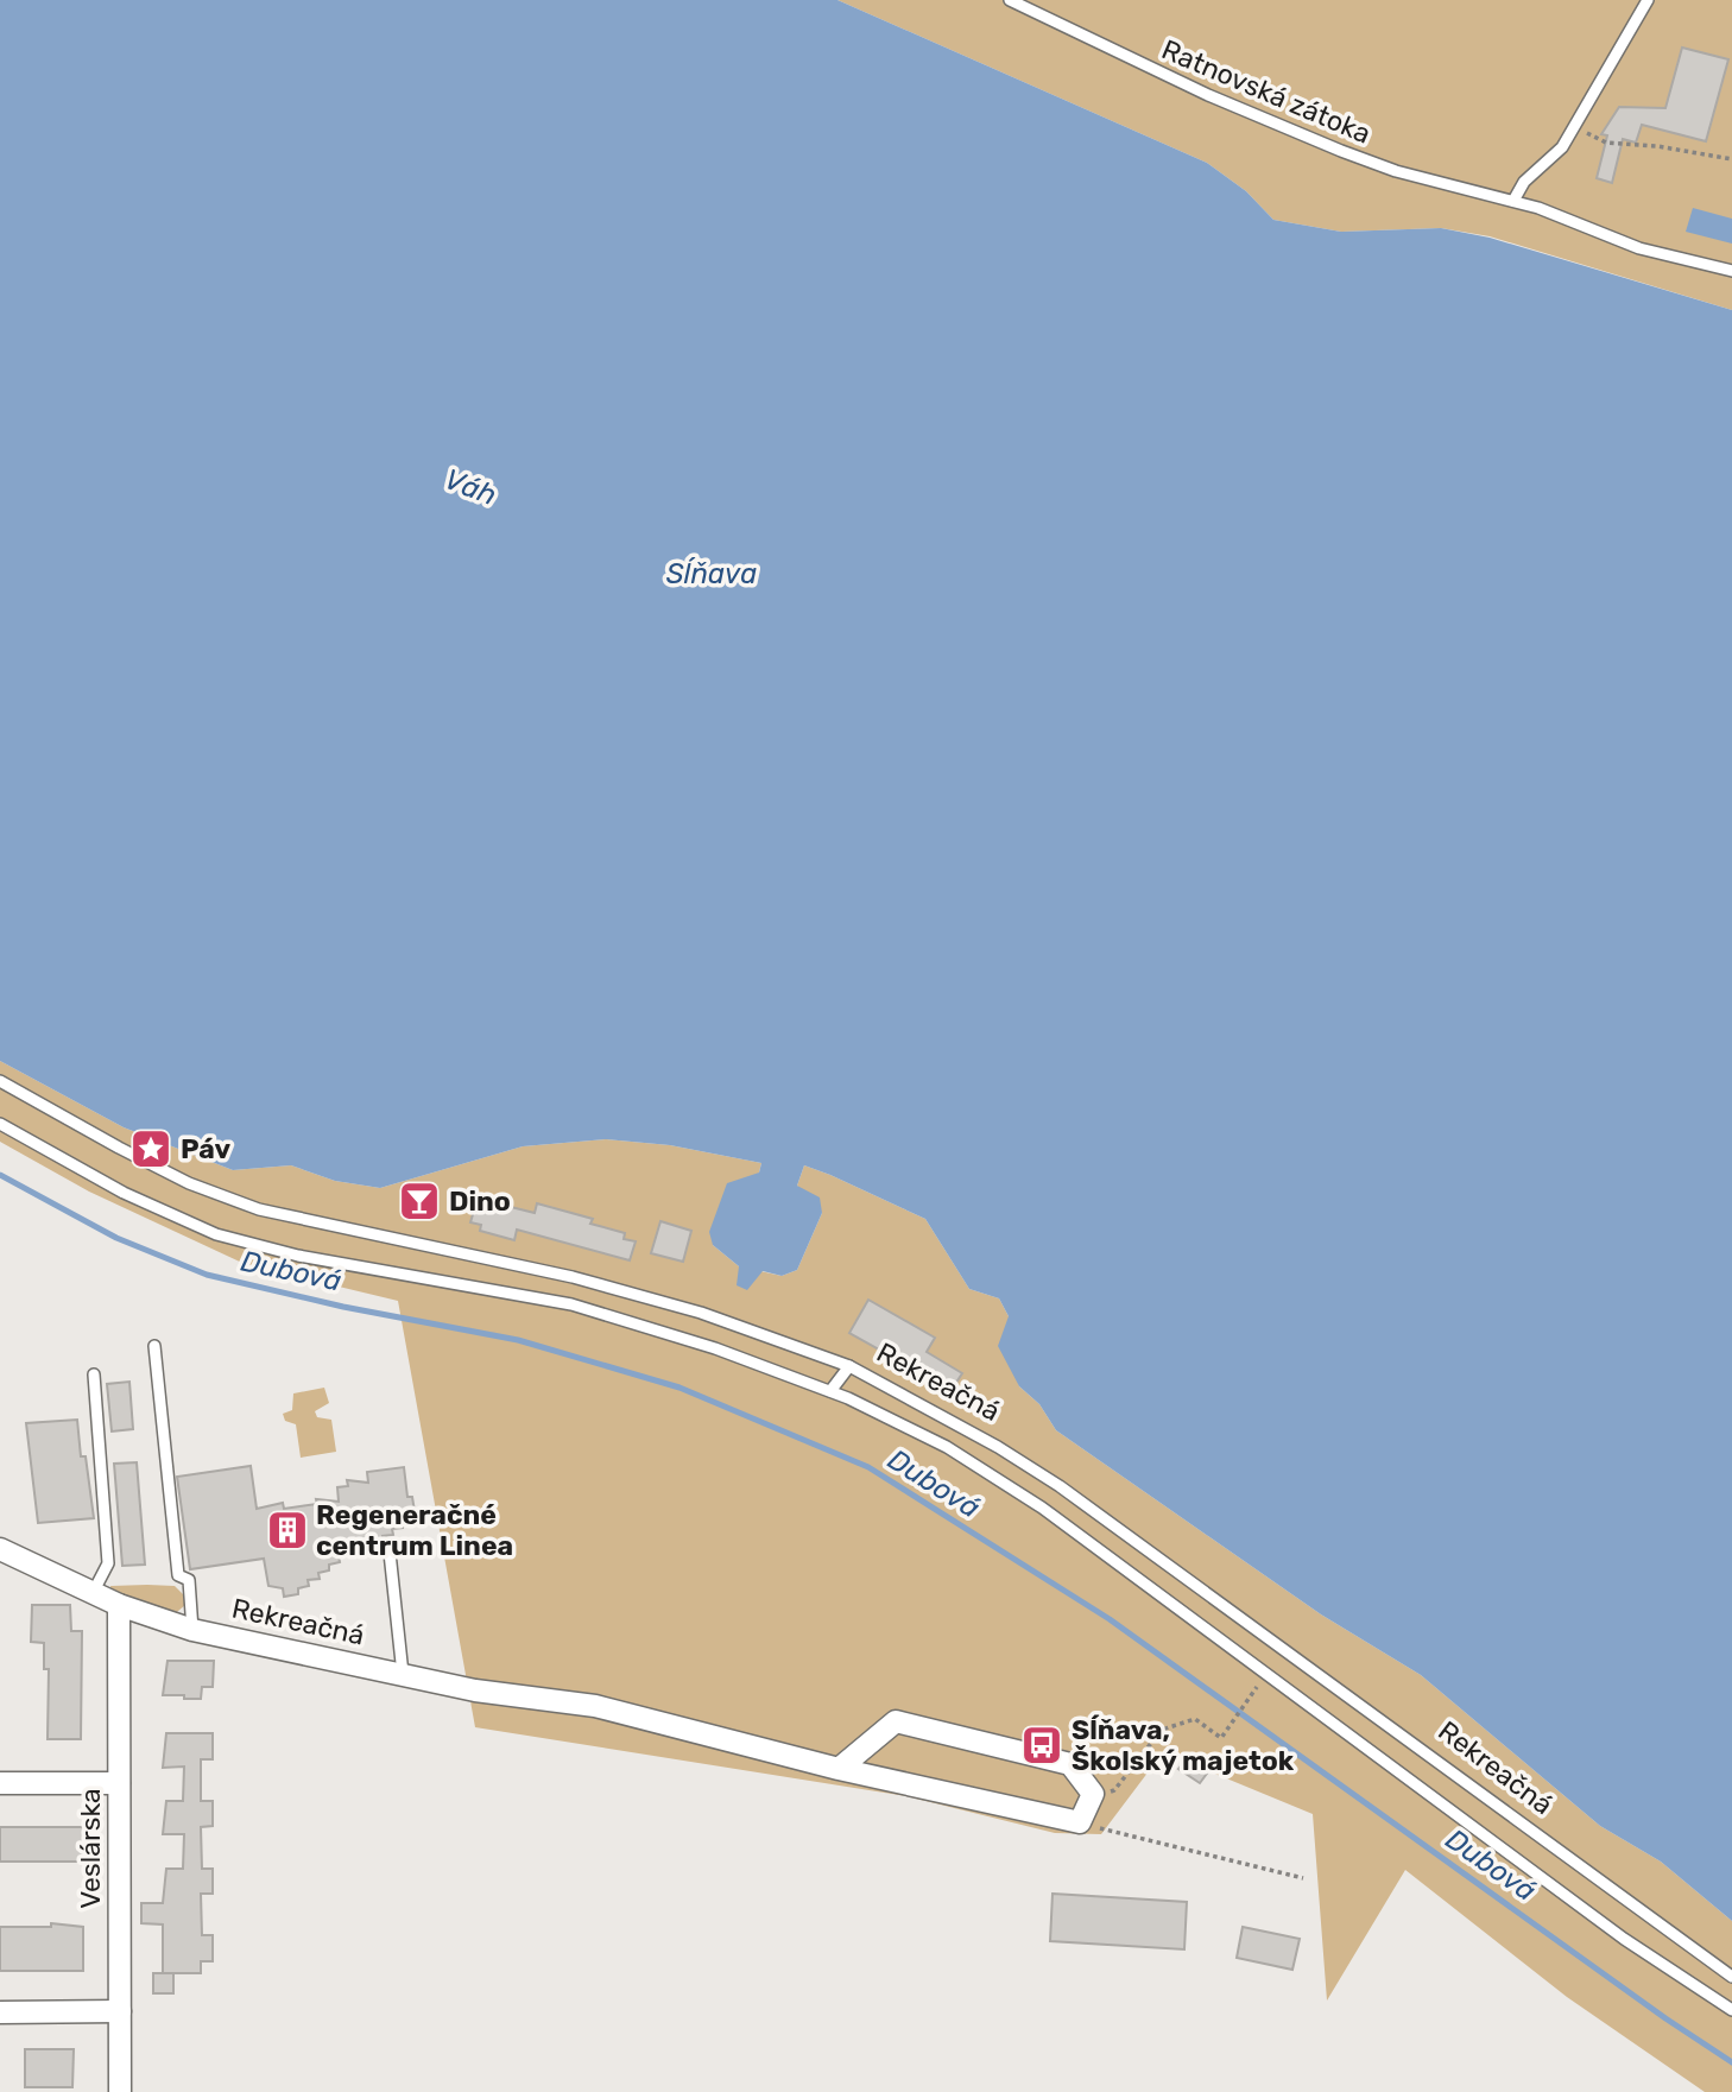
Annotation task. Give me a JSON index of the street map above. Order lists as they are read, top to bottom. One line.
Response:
{"streets":{"street":["Rekreačná","Veslárska"],"lane":["Ratnovská zátoka"]},"crossings":[["Rekreačná","Veslárska"]],"water":["Váh","Sĺňava","Dubová"],"places":{"place":["Páv"],"bar":["Dino"],"building":["Regeneračné centrum Linea"],"bus stop":["Sĺňava, Školský majetok"]}}
